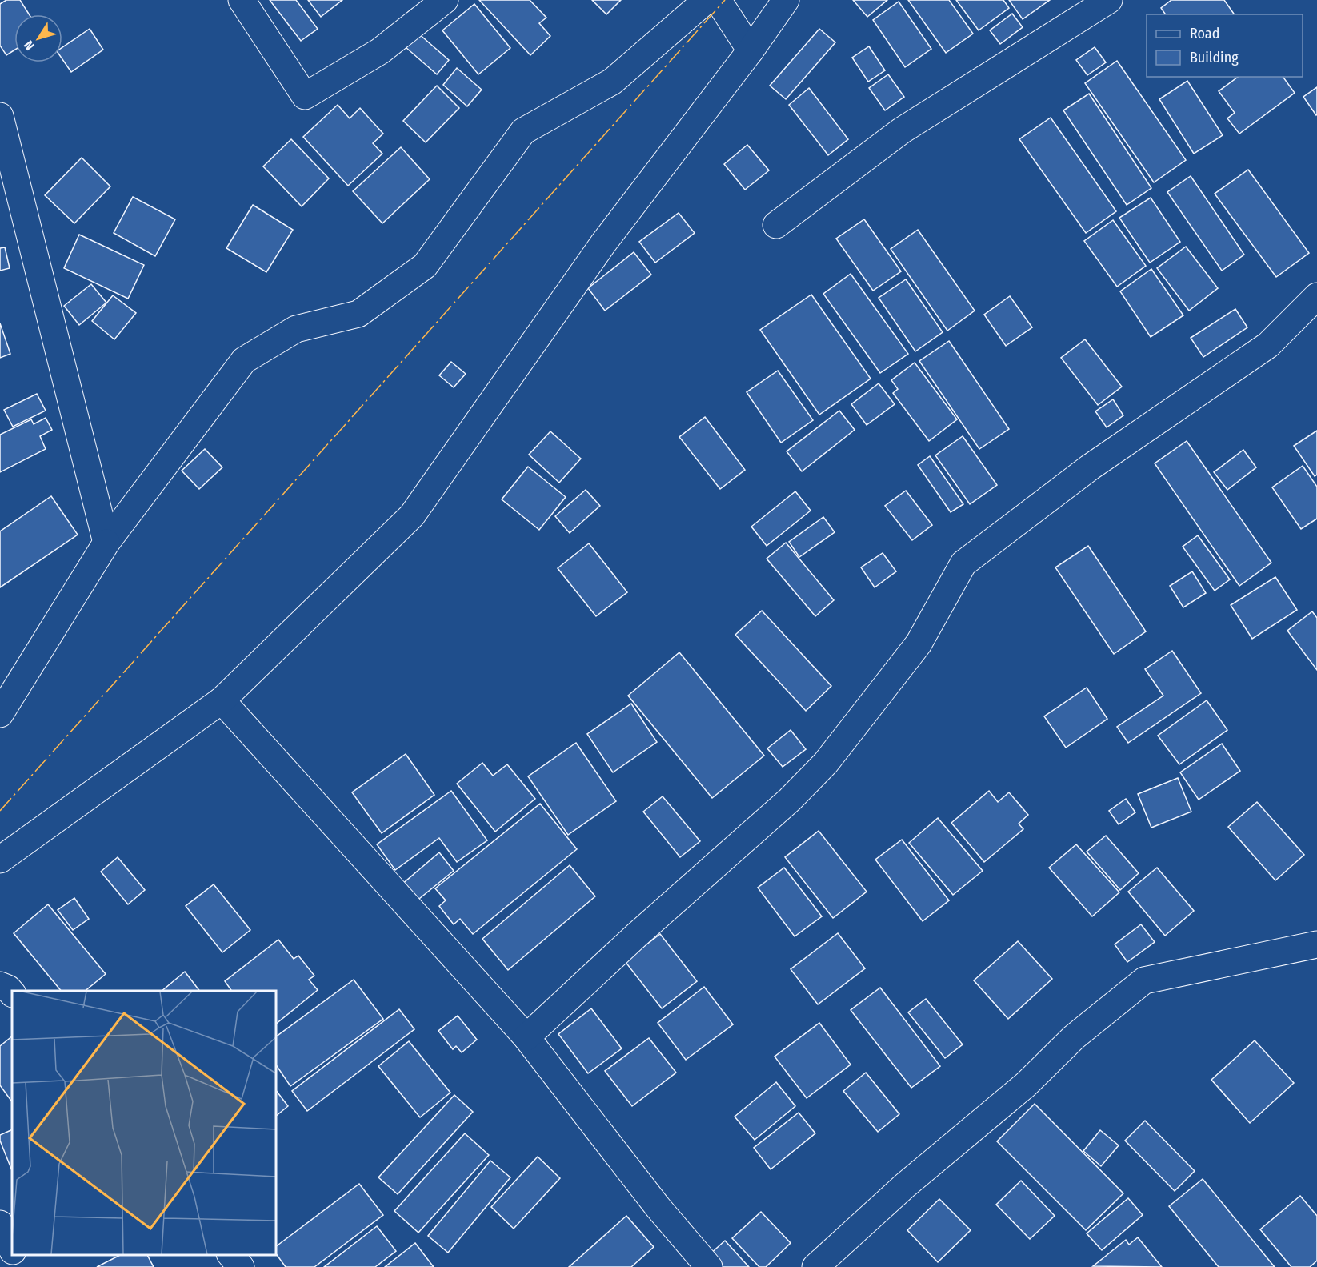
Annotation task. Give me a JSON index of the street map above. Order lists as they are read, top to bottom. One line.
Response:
{"legend":["Road","Building"],"north":"bottom left"}
